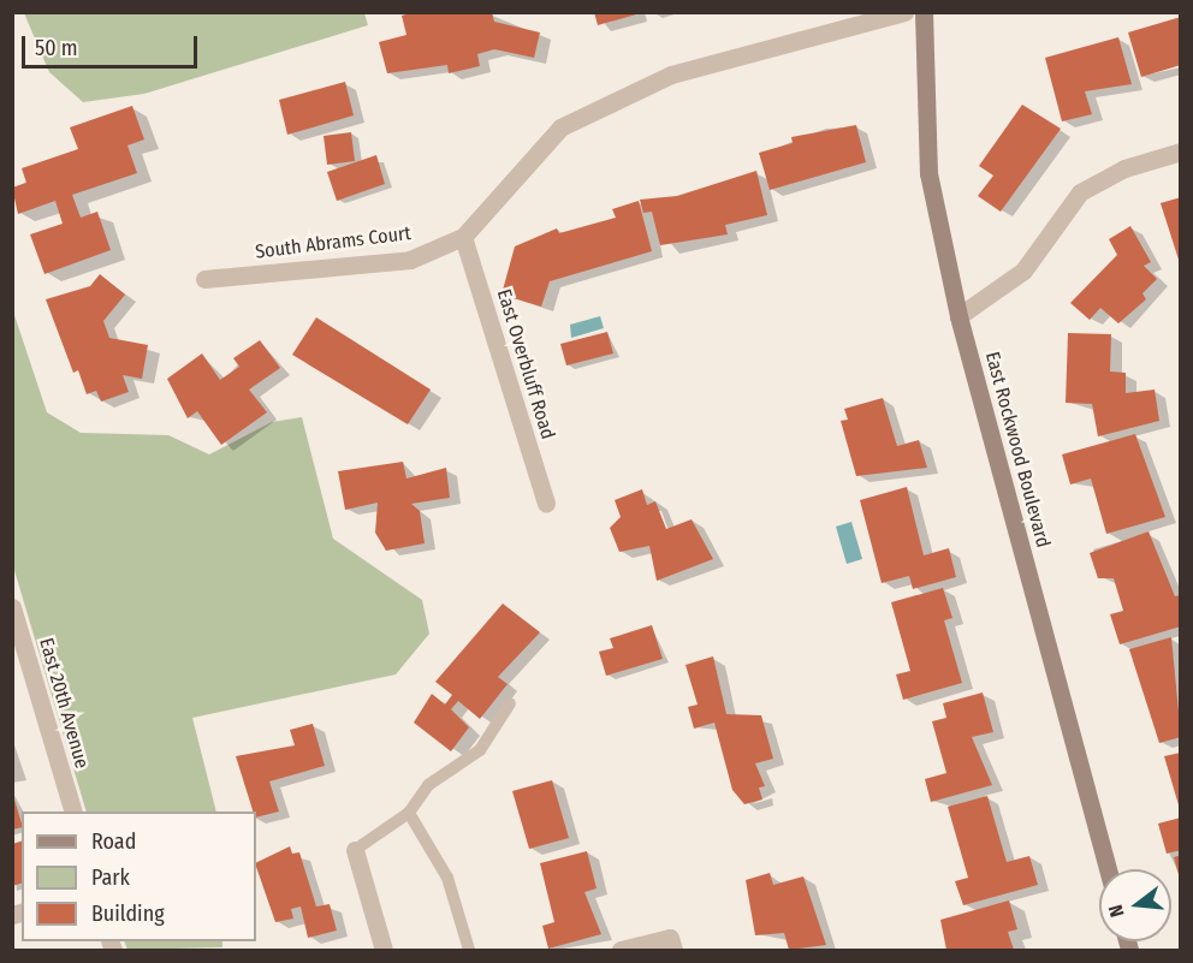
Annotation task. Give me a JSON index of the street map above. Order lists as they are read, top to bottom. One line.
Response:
{"streets":{"street":["South Abrams Court","East Overbluff Road","East Rockwood Boulevard","East 20th Avenue"]},"crossings":[["South Abrams Court","East Overbluff Road"]],"legend":["Road","Park","Building"],"scale_bar":"50 m","north":"left"}
